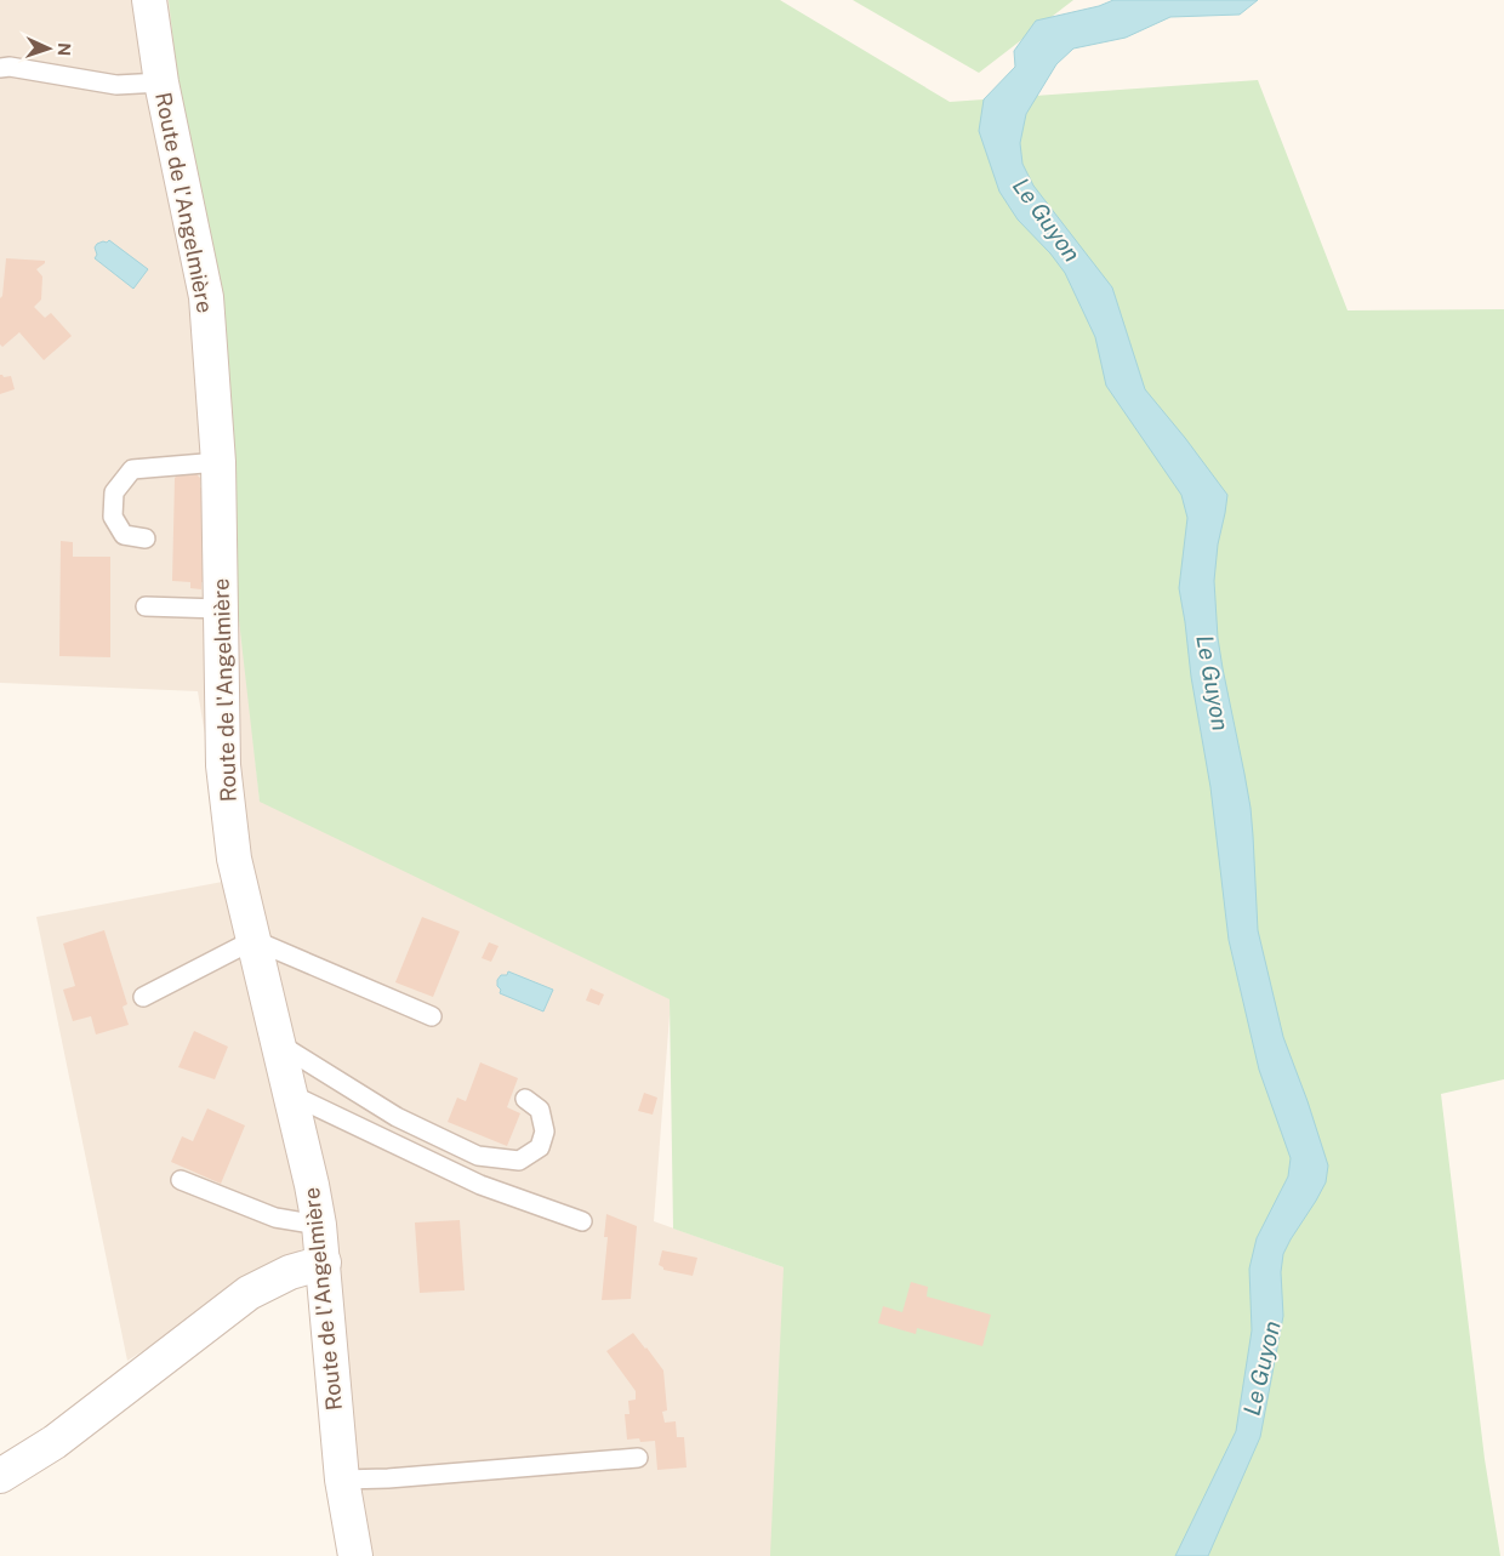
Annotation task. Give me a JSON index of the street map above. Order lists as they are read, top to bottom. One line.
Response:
{"streets":{"street":["Route de l'Angelmière"]},"water":["Le Guyon"],"north":"right"}
